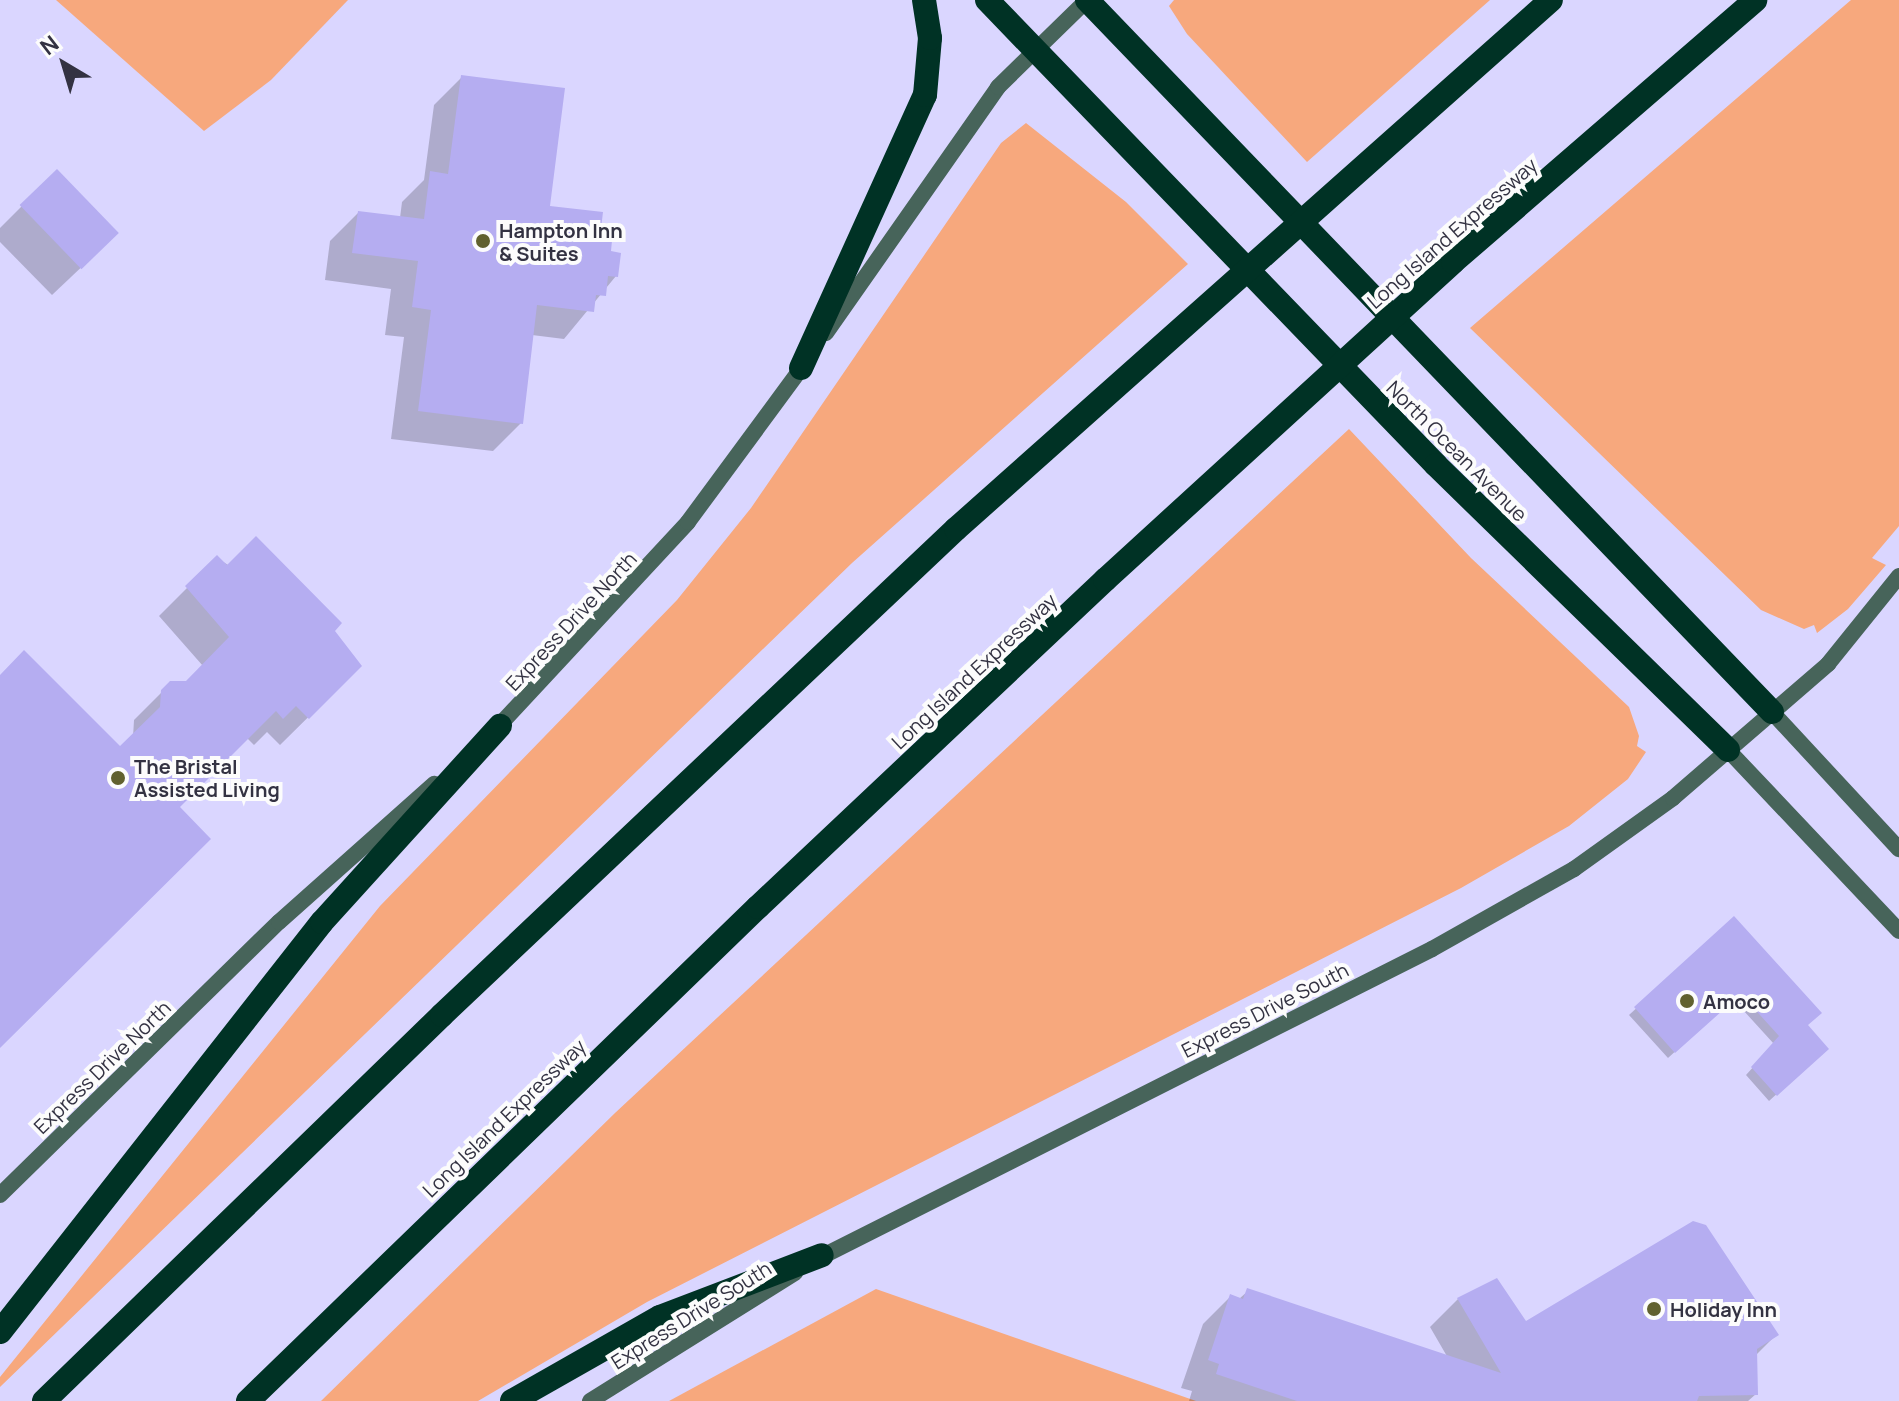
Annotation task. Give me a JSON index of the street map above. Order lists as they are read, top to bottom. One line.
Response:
{"streets":{"highway":["Long Island Expressway","North Ocean Avenue"],"main road":["Express Drive North","Express Drive South"]},"crossings":[["North Ocean Avenue","Express Drive North"],["North Ocean Avenue","Express Drive South"]],"places":["Hampton Inn & Suites","The Bristal Assisted Living","Amoco","Holiday Inn"],"north":"top left"}
